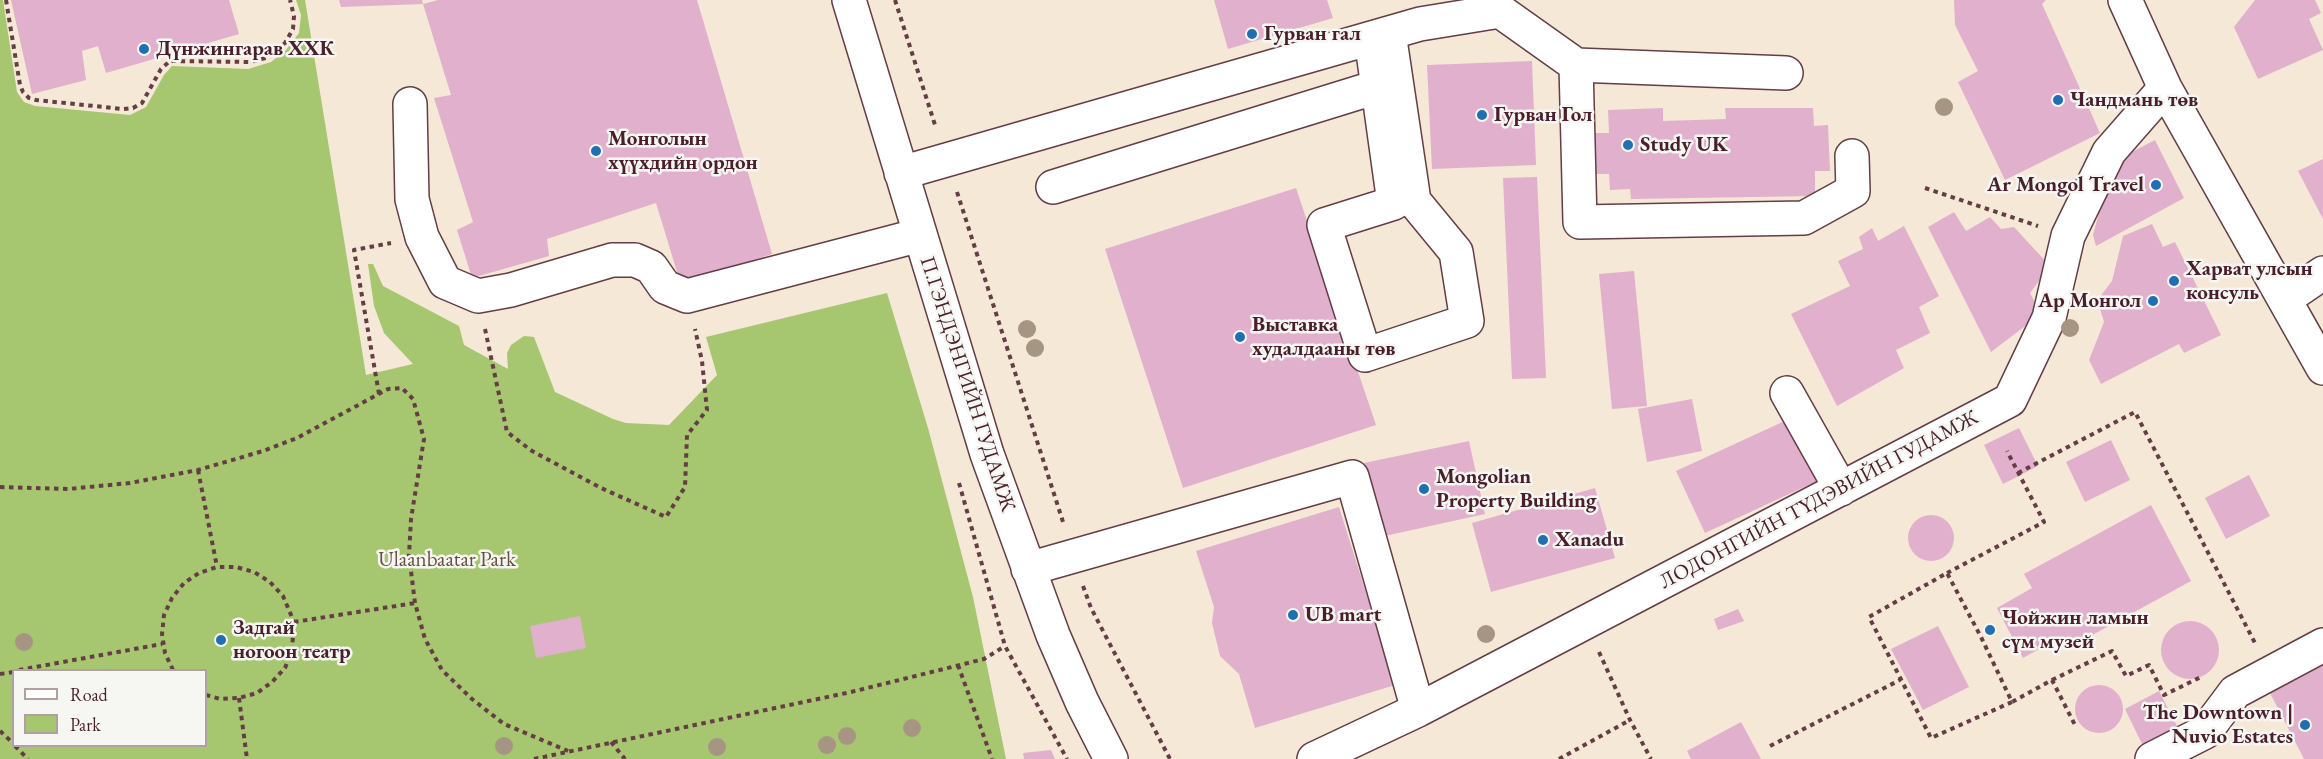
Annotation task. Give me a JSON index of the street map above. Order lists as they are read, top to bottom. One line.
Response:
{"streets":{"street":["П.ГЭНДЭНГИЙН ГУДАМЖ","ЛОДОНГИЙН ТҮДЭВИЙН ГУДАМЖ"]},"parks":["Ulaanbaatar Park"],"places":["Гурван гал","Дүнжингарав ХХК","Чандмань төв","Гурван Гол","Study UK","Монголын хүүхдийн ордон","Ar Mongol Travel","Харват улсын консуль","Ар Монгол","Выставка худалдааны төв","Mongolian Property Building","Xanadu","UB mart","Чойжин ламын сүм музей","Задгай ногоон театр","The Downtown | Nuvio Estates"],"legend":["Road","Park"]}
